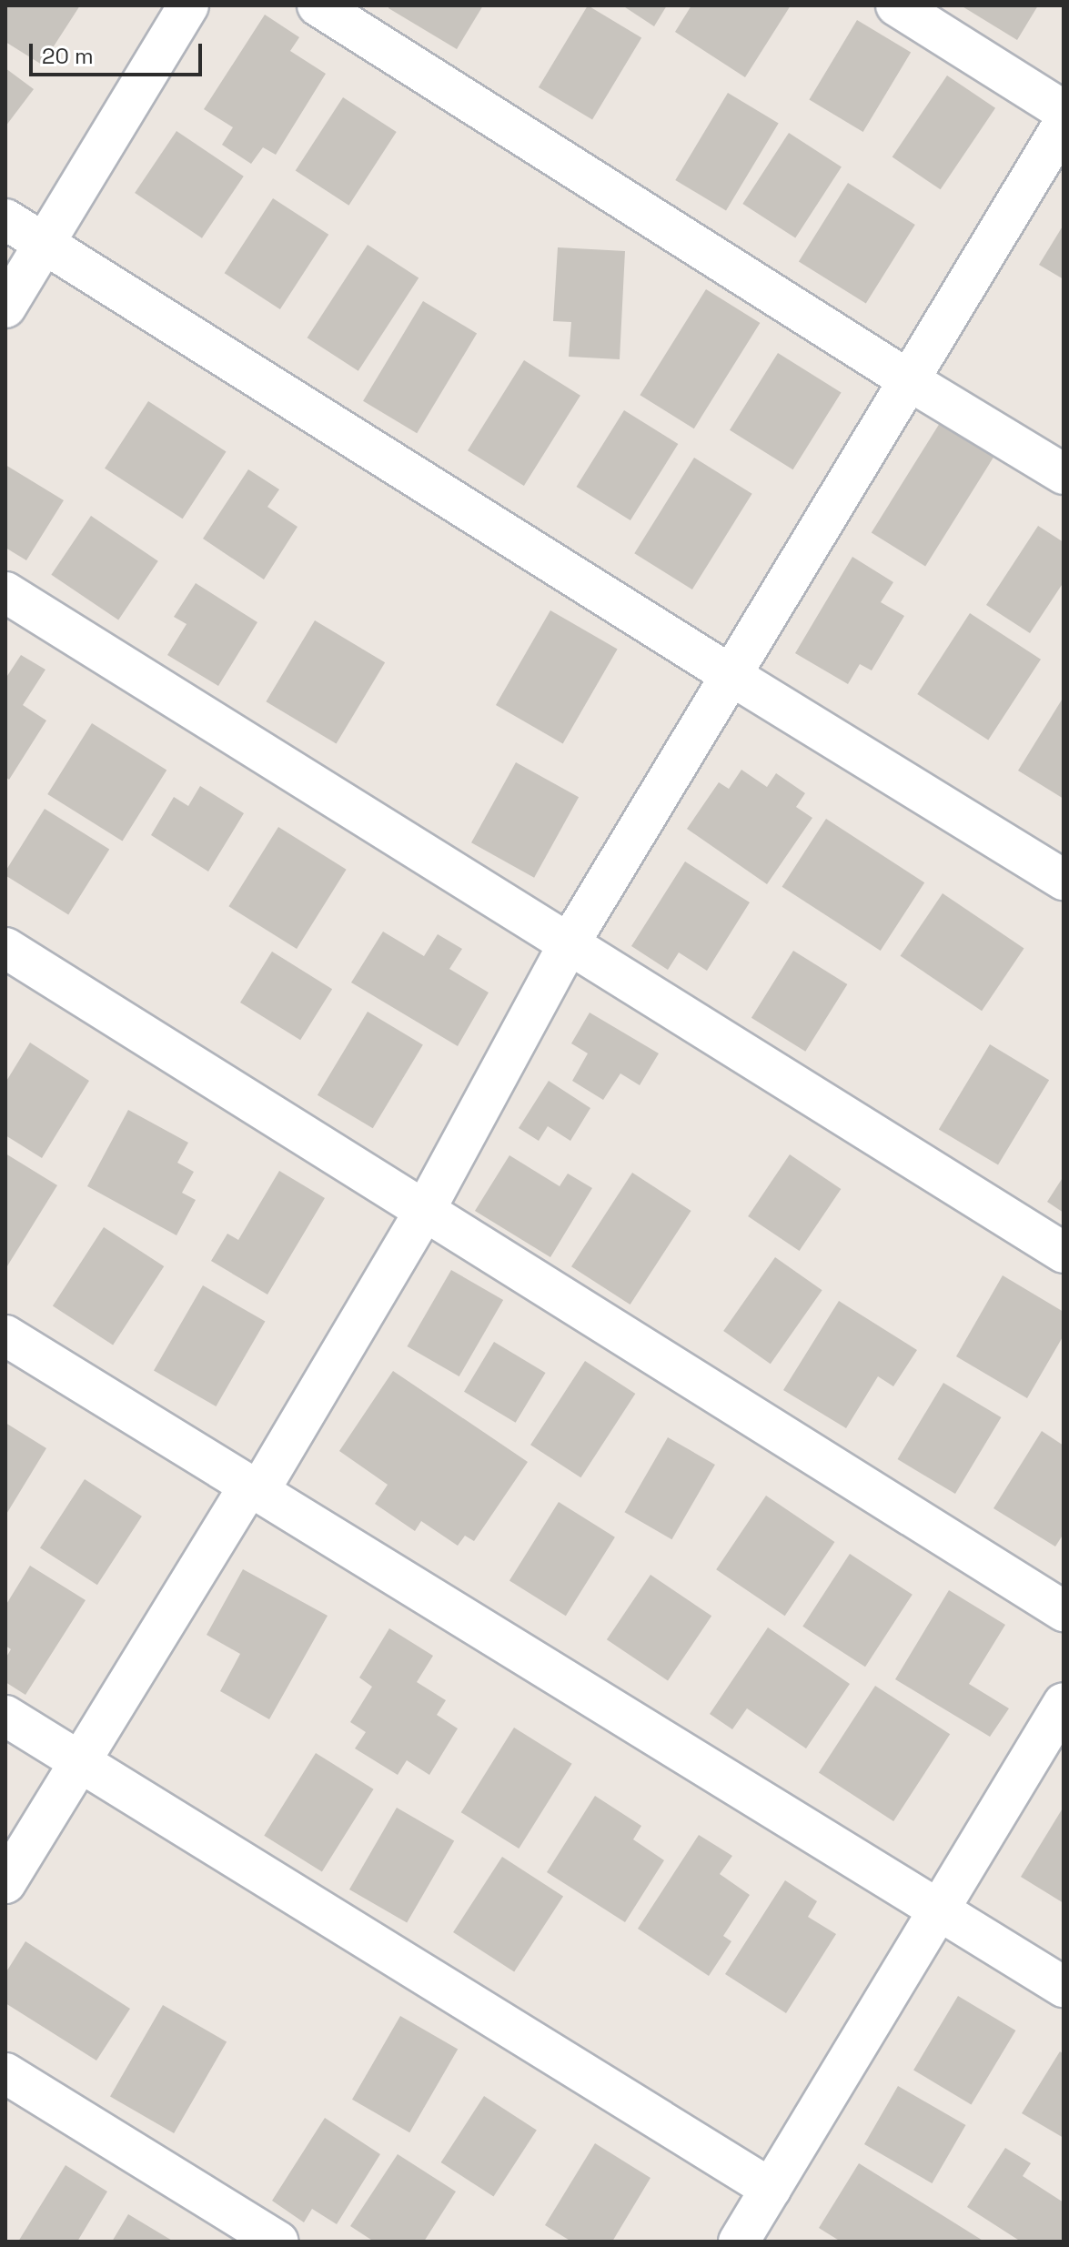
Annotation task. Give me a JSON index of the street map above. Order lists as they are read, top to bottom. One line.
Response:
{"scale_bar":"20 m"}
